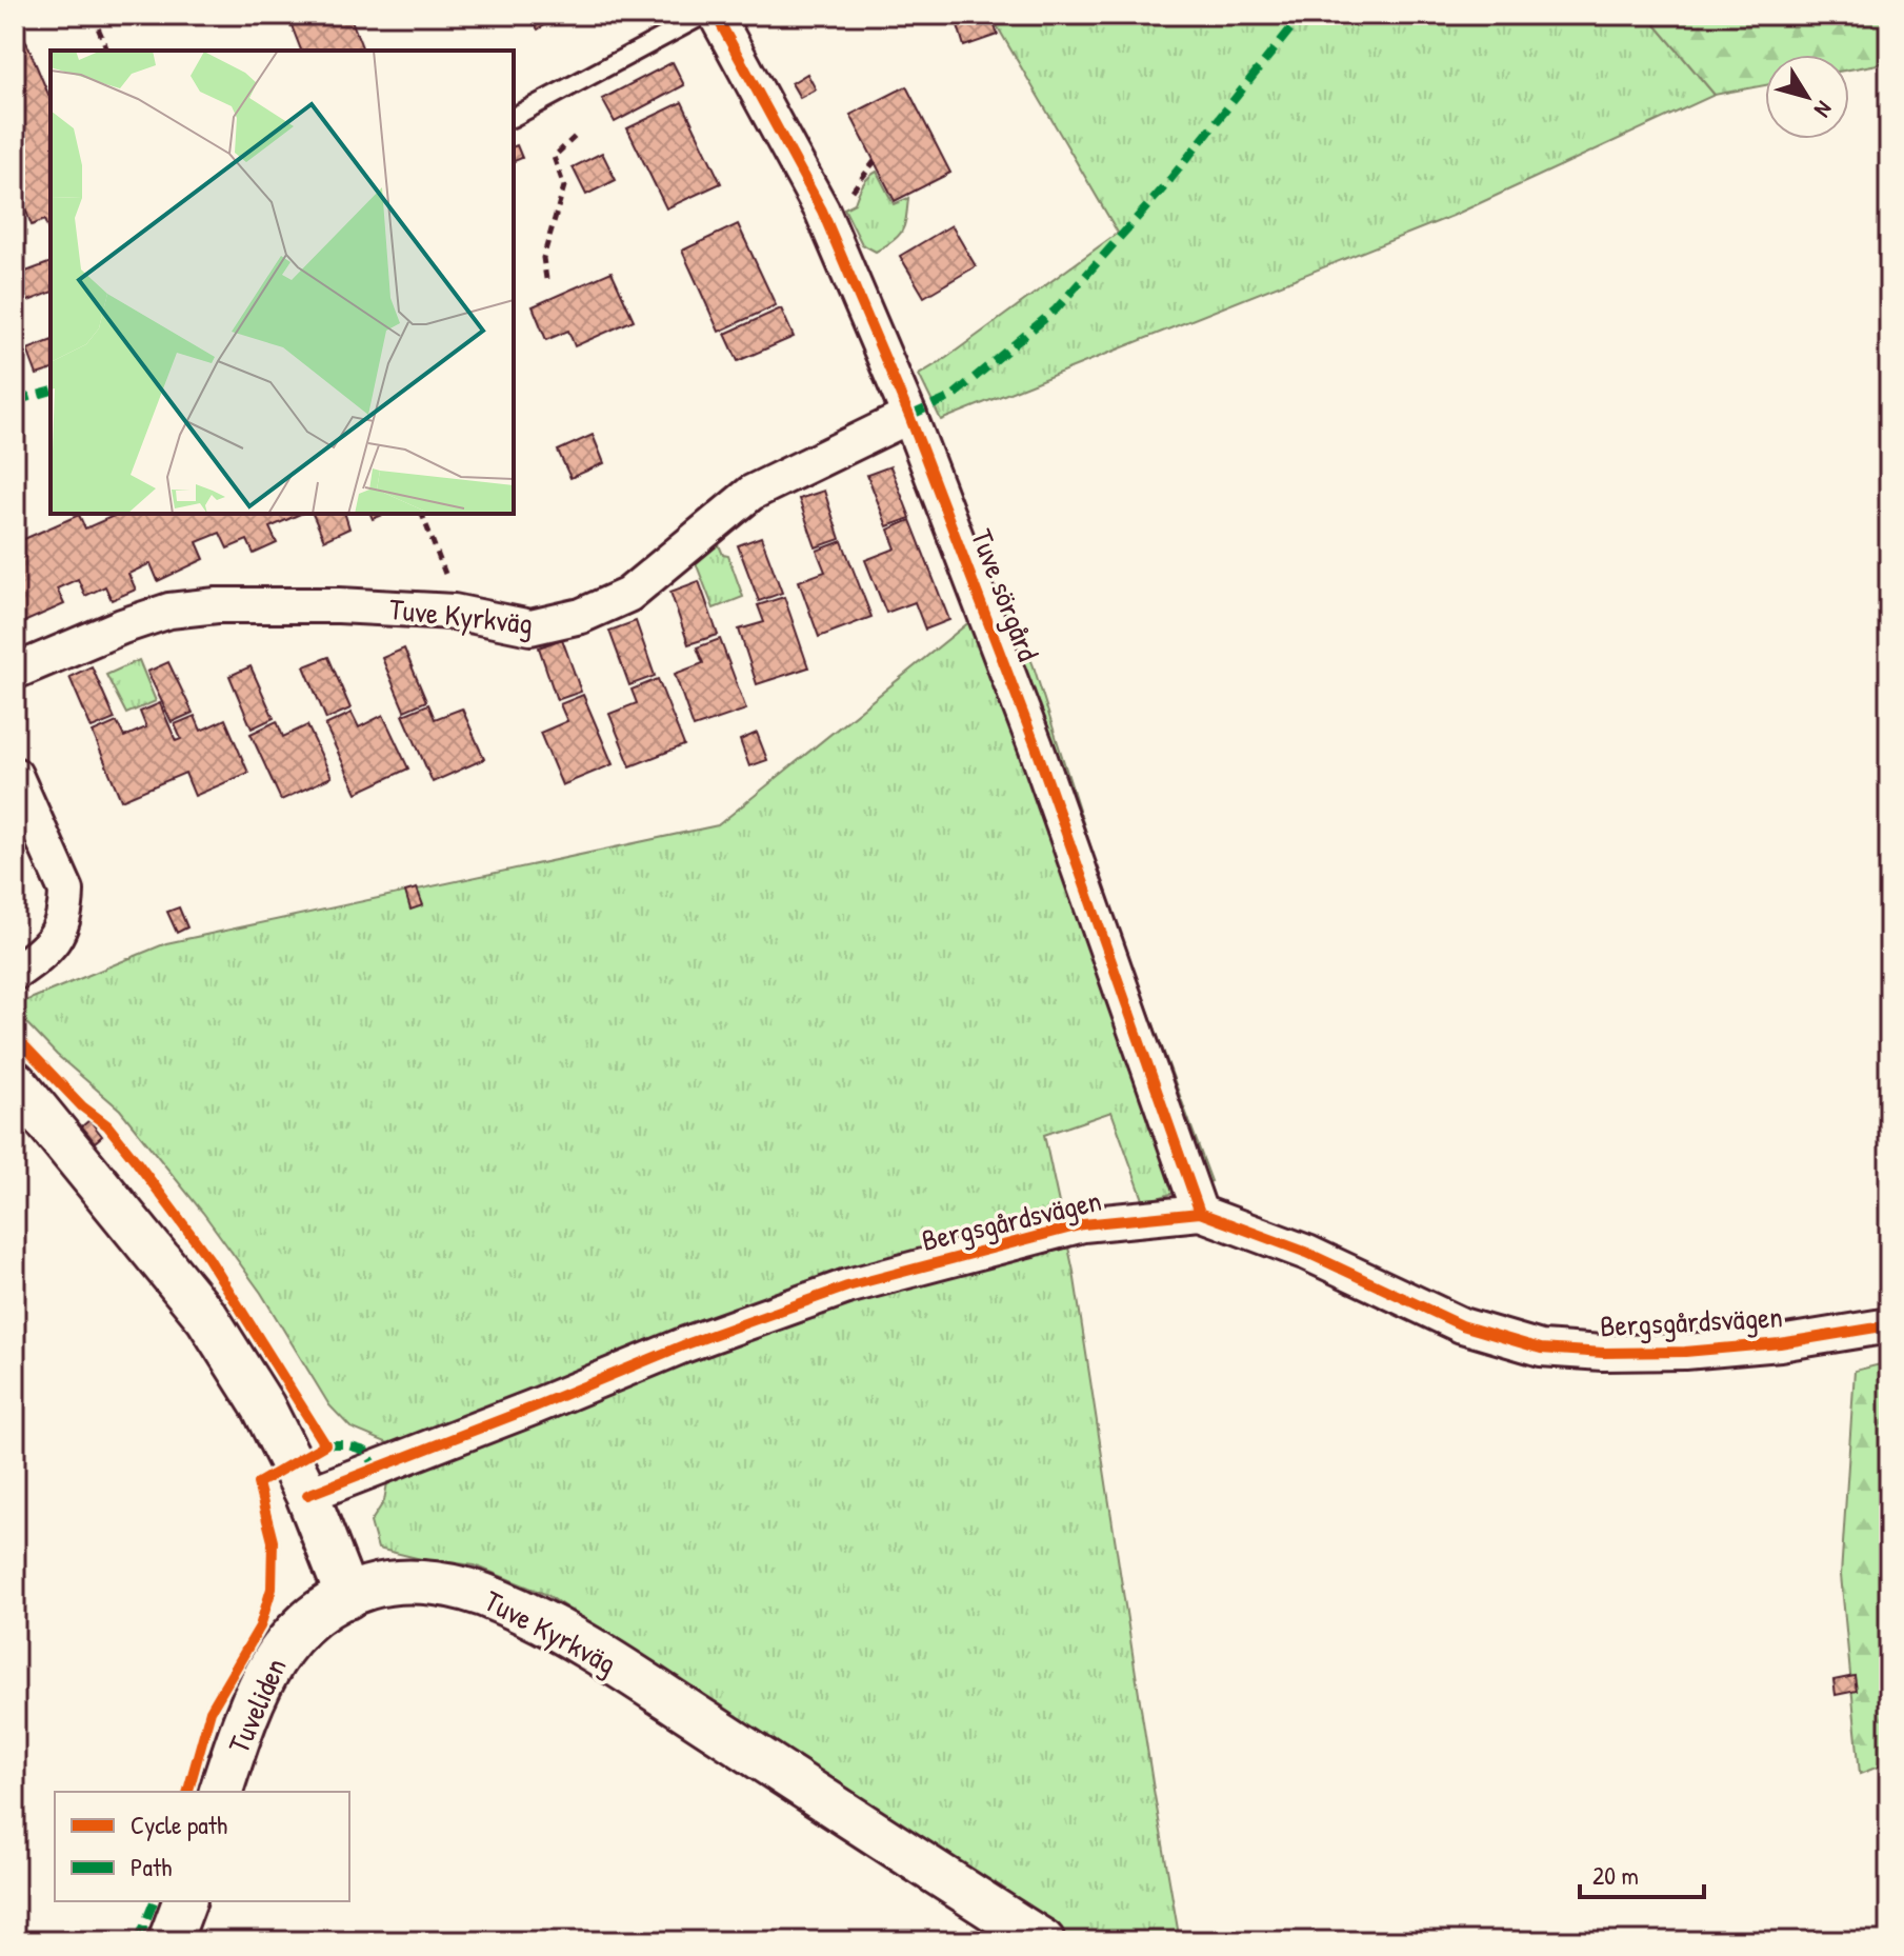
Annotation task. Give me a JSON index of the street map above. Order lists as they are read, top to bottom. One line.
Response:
{"streets":{"street":["Tuve sörgård","Tuve Kyrkväg","Bergsgårdsvägen","Tuveliden"]},"crossings":[["Tuve sörgård","Tuve Kyrkväg"],["Tuve sörgård","Bergsgårdsvägen"],["Tuve Kyrkväg","Tuveliden"]],"legend":["Cycle path","Path"],"scale_bar":"20 m","north":"bottom right"}
